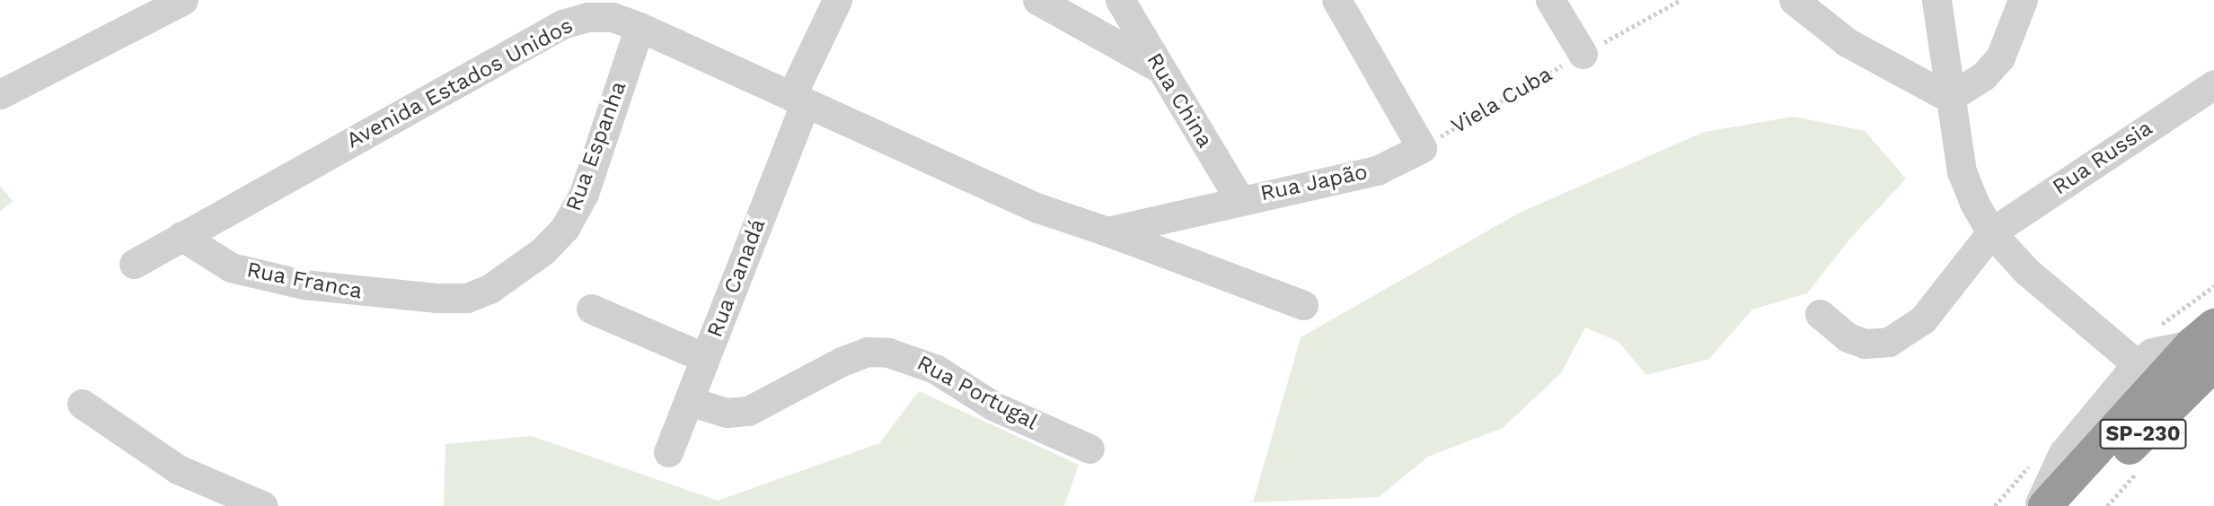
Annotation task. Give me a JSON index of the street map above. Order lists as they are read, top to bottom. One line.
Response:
{"streets":{"highway":["SP-230"],"street":["Avenida Estados Unidos","Rua China","Rua Espanha","Rua Russia","Rua Japão","Rua Canadá","Rua Franca","Rua Portugal"],"path":["Viela Cuba"]},"crossings":[["Avenida Estados Unidos","Rua Espanha"],["Avenida Estados Unidos","Rua Japão"],["Avenida Estados Unidos","Rua Canadá"],["Avenida Estados Unidos","Rua Franca"],["Rua China","Rua Japão"],["Viela Cuba","Rua Japão"],["Rua Espanha","Rua Franca"],["Rua Canadá","Rua Portugal"]]}
